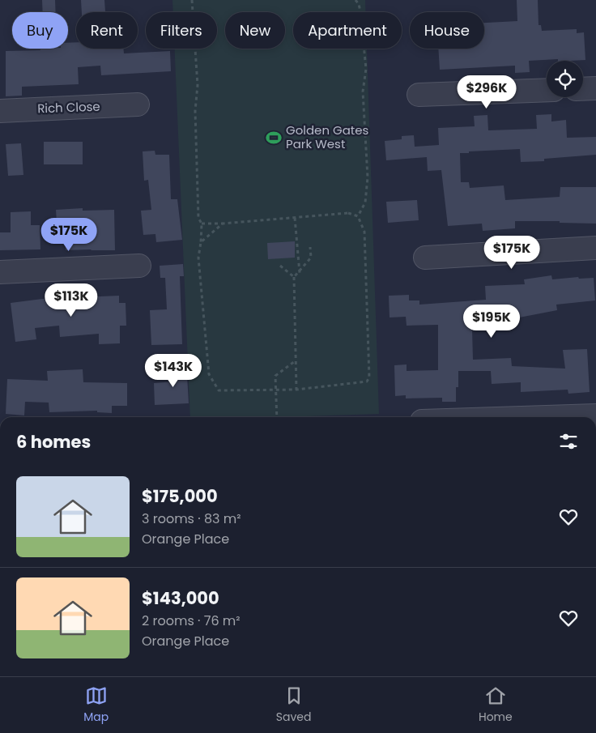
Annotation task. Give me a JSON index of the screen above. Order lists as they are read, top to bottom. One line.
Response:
{"streets":{"street":["Rich Close"]},"places":{"sports":["Golden Gates Park West"]},"page":{"chip":["Buy","Rent","Filters","New","Apartment","House"],"price":["$296K","$175K","$175K","$113K","$195K","$143K"],"heading":"6 homes","list":[{"name":"$175,000","note":"3 rooms · 83 m² · Orange Place"},{"name":"$143,000","note":"2 rooms · 76 m² · Orange Place"}],"tabs":["Map","Saved","Home"]}}
